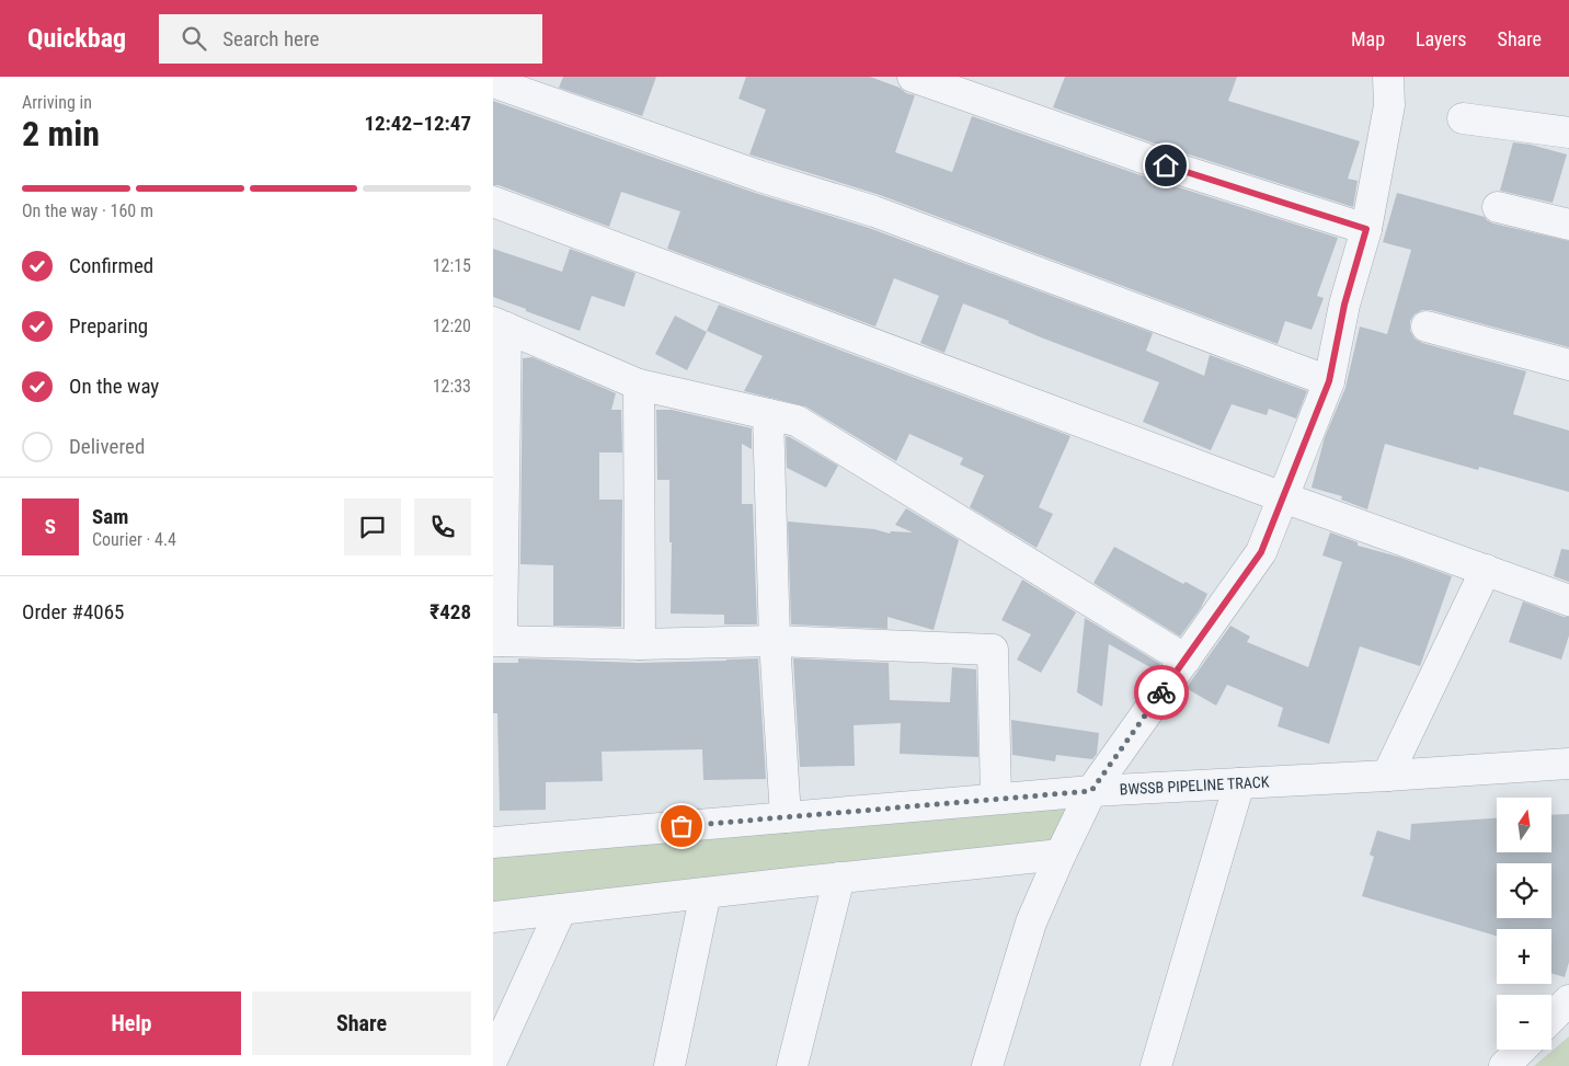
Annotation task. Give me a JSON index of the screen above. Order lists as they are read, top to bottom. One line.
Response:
{"streets":{"street":["BWSSB PIPELINE TRACK"]},"north":"top","page":{"header":"Quickbag","search":"Search here","nav":["Map","Layers","Share"],"heading":["2 min","Arriving in","12:42–12:47"],"panel":["Sam","Courier · 4.4","Order #4065","₹428"],"bar":"On the way · 160 m","list":[["Confirmed","12:15"],["Preparing","12:20"],["On the way","12:33"],"Delivered"],"round":"S","map_buttons":["+","−"],"buttons":["Help","Share"]}}
